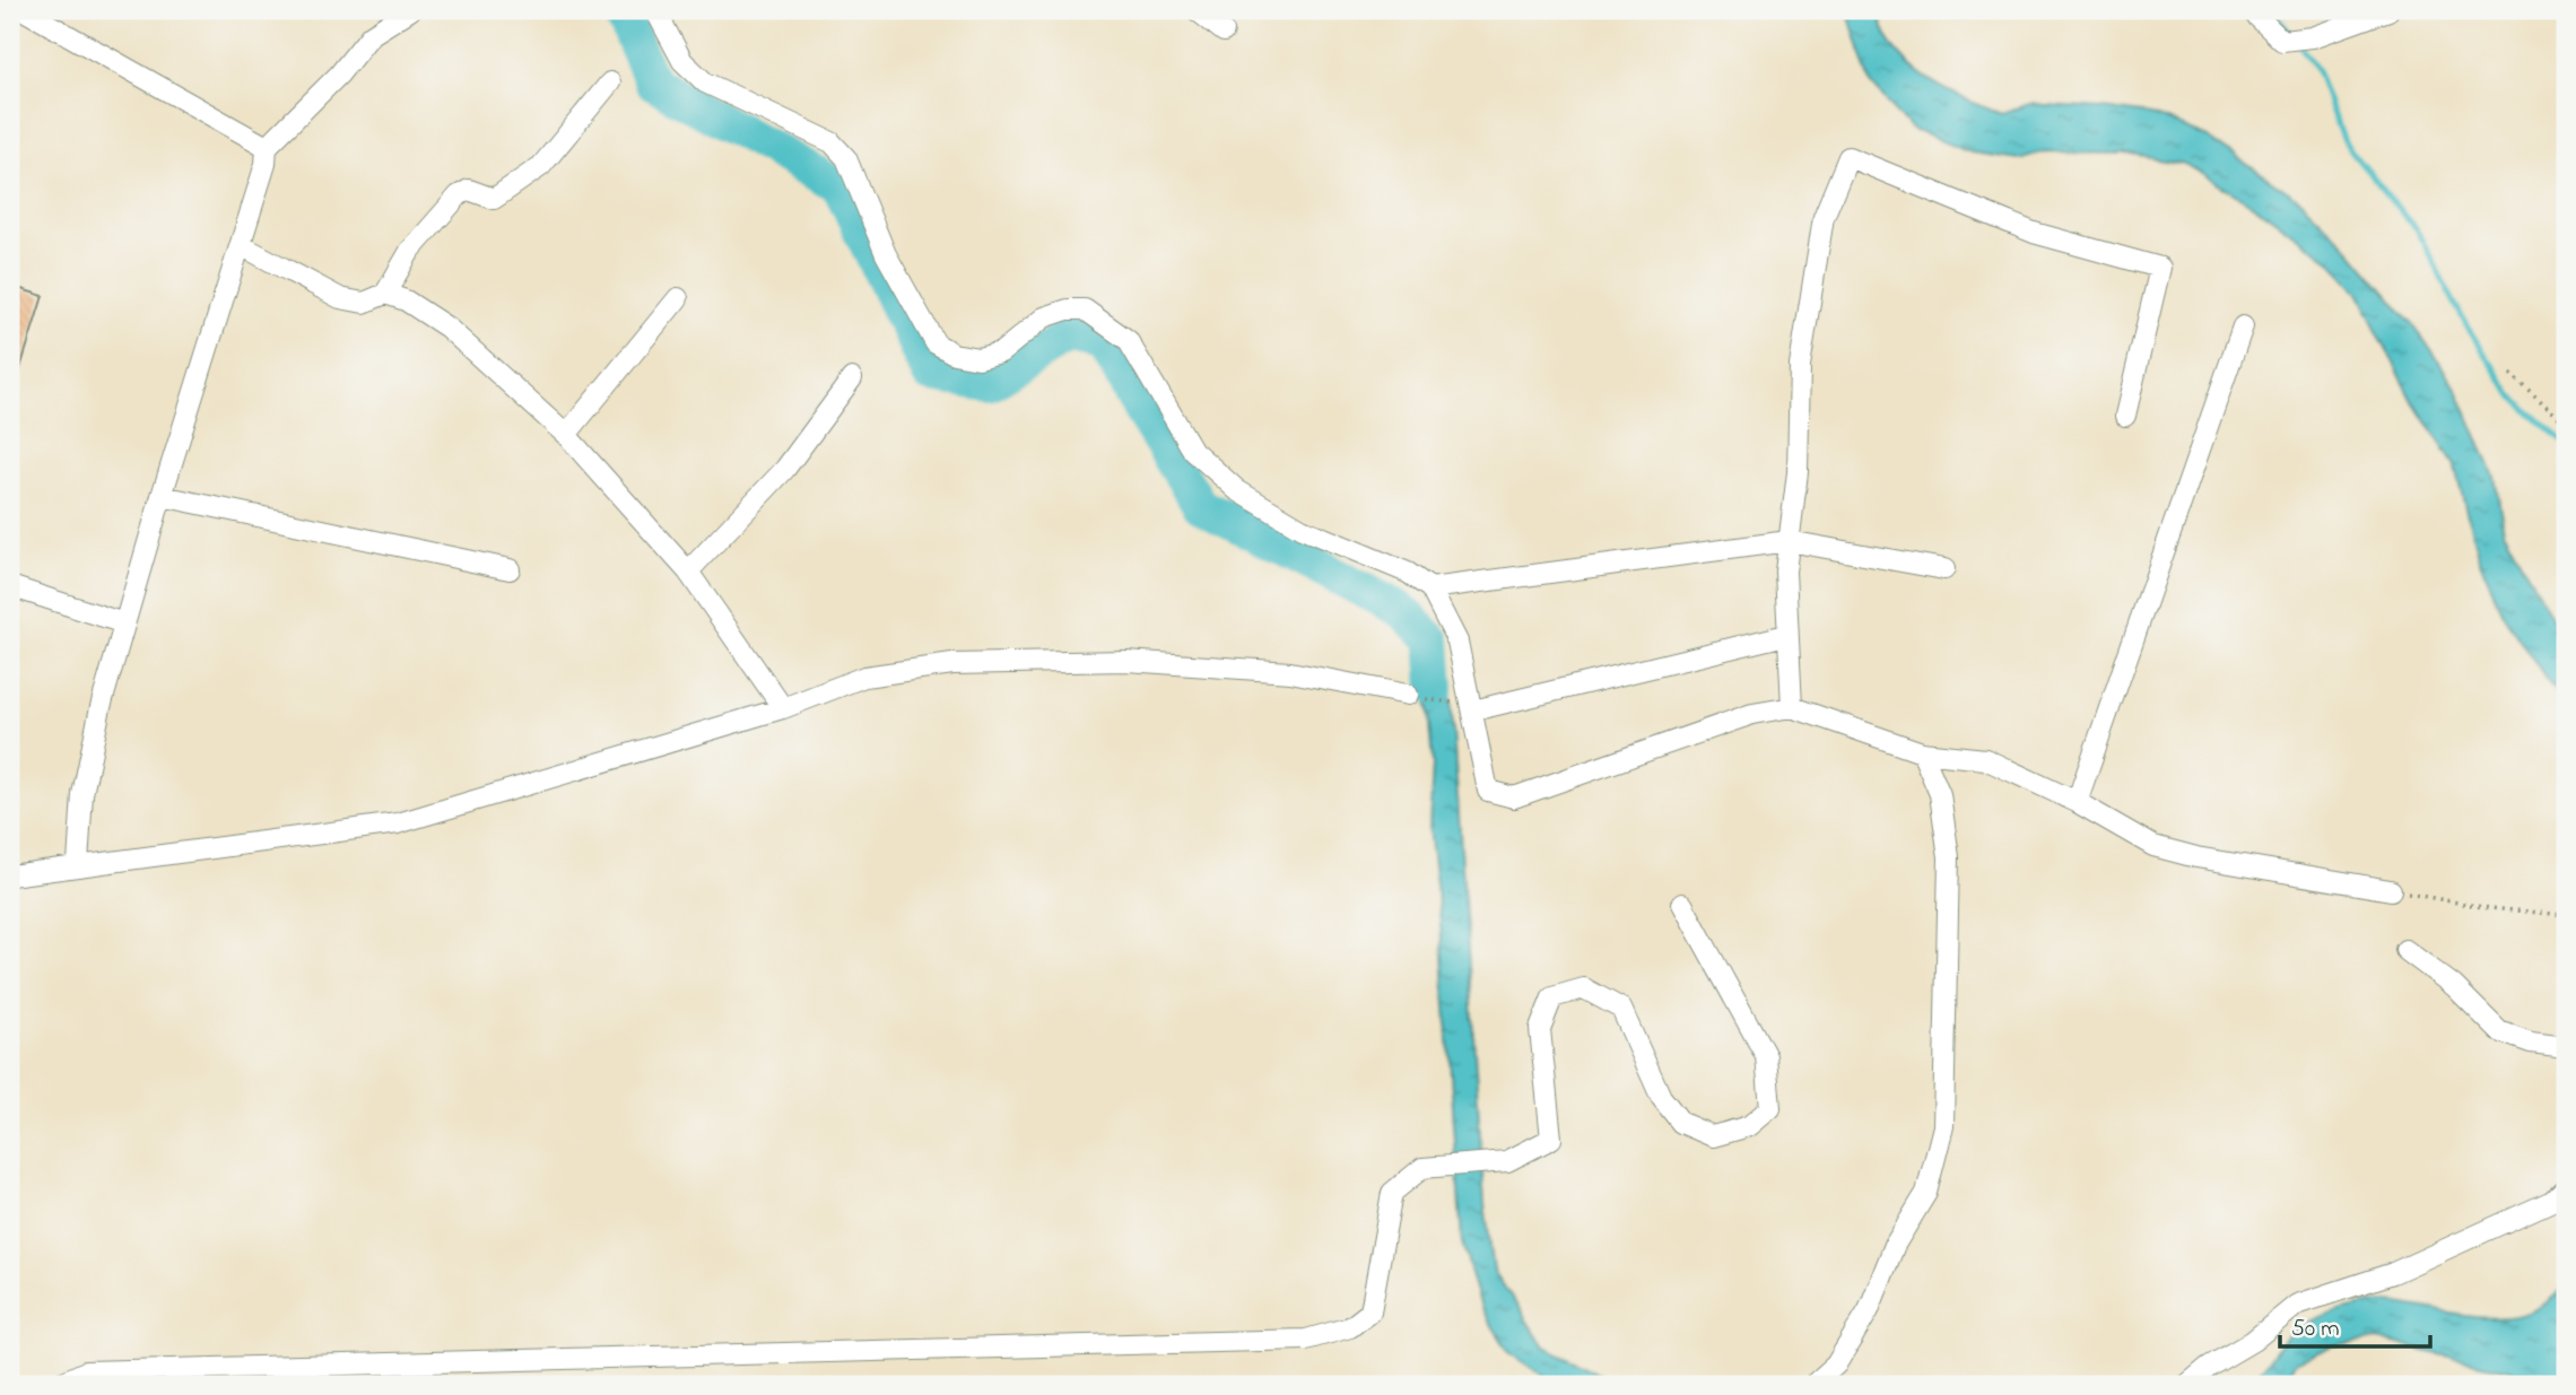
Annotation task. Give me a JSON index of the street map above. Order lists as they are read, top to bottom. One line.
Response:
{"scale_bar":"50 m"}
